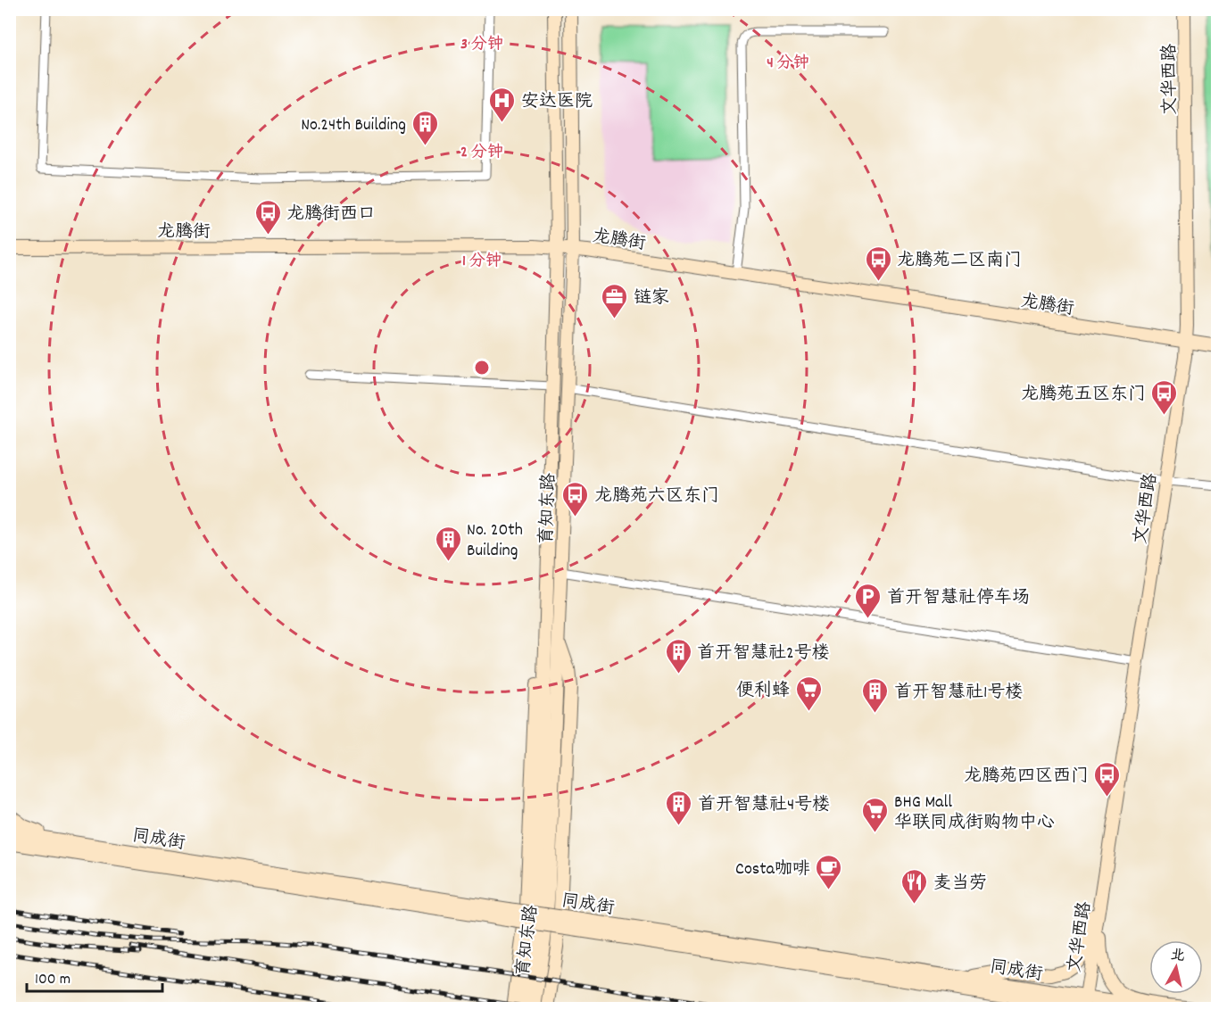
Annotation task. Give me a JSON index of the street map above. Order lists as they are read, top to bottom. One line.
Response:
{"streets":{"main road":["文华西路","龙腾街","育知东路","同成街"]},"crossings":[["文华西路","龙腾街"],["文华西路","同成街"],["龙腾街","育知东路"]],"places":{"hospital":["安达医院"],"building":["No.24th Building","No. 20th Building","首开智慧社2号楼","首开智慧社1号楼","首开智慧社4号楼"],"bus stop":["龙腾街西口","龙腾苑二区南门","龙腾苑五区东门","龙腾苑六区东门","龙腾苑四区西门"],"office":["链家"],"parking":["首开智慧社停车场"],"supermarket":["便利蜂","BHG Mall 华联同成街购物中心"],"cafe":["Costa咖啡"],"restaurant":["麦当劳"]},"scale_bar":"100 m","north":"top","rings":["3 分钟","4 分钟","2 分钟","1 分钟"]}
